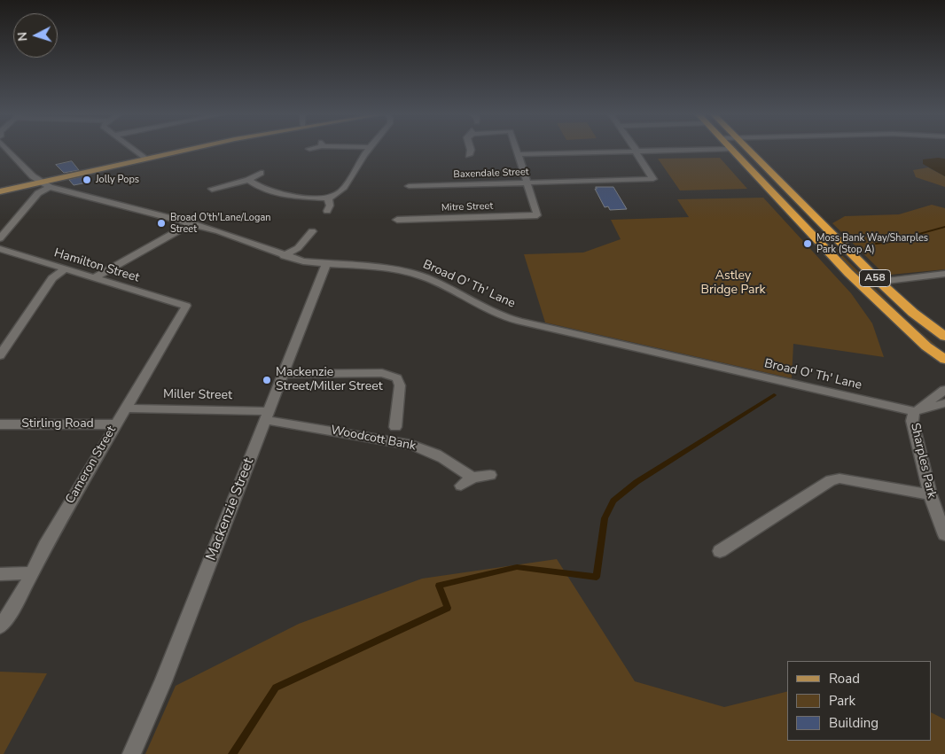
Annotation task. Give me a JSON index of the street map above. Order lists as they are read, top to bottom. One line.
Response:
{"streets":{"highway":["A58"],"street":["Baxendale Street","Mitre Street","Hamilton Street","Broad O' Th' Lane","Miller Street","Stirling Road","Woodcott Bank","Sharples Park","Cameron Street","Mackenzie Street"]},"crossings":[["Baxendale Street","Mitre Street"],["Hamilton Street","Cameron Street"],["Broad O' Th' Lane","Sharples Park"],["Broad O' Th' Lane","Mackenzie Street"],["Miller Street","Woodcott Bank"],["Miller Street","Cameron Street"],["Miller Street","Mackenzie Street"],["Stirling Road","Cameron Street"],["Woodcott Bank","Mackenzie Street"]],"parks":["Astley Bridge Park"],"places":["Jolly Pops","Broad O'th'Lane/Logan Street","Moss Bank Way/Sharples Park (Stop A)","Mackenzie Street/Miller Street"],"legend":["Road","Park","Building"],"north":"left"}
